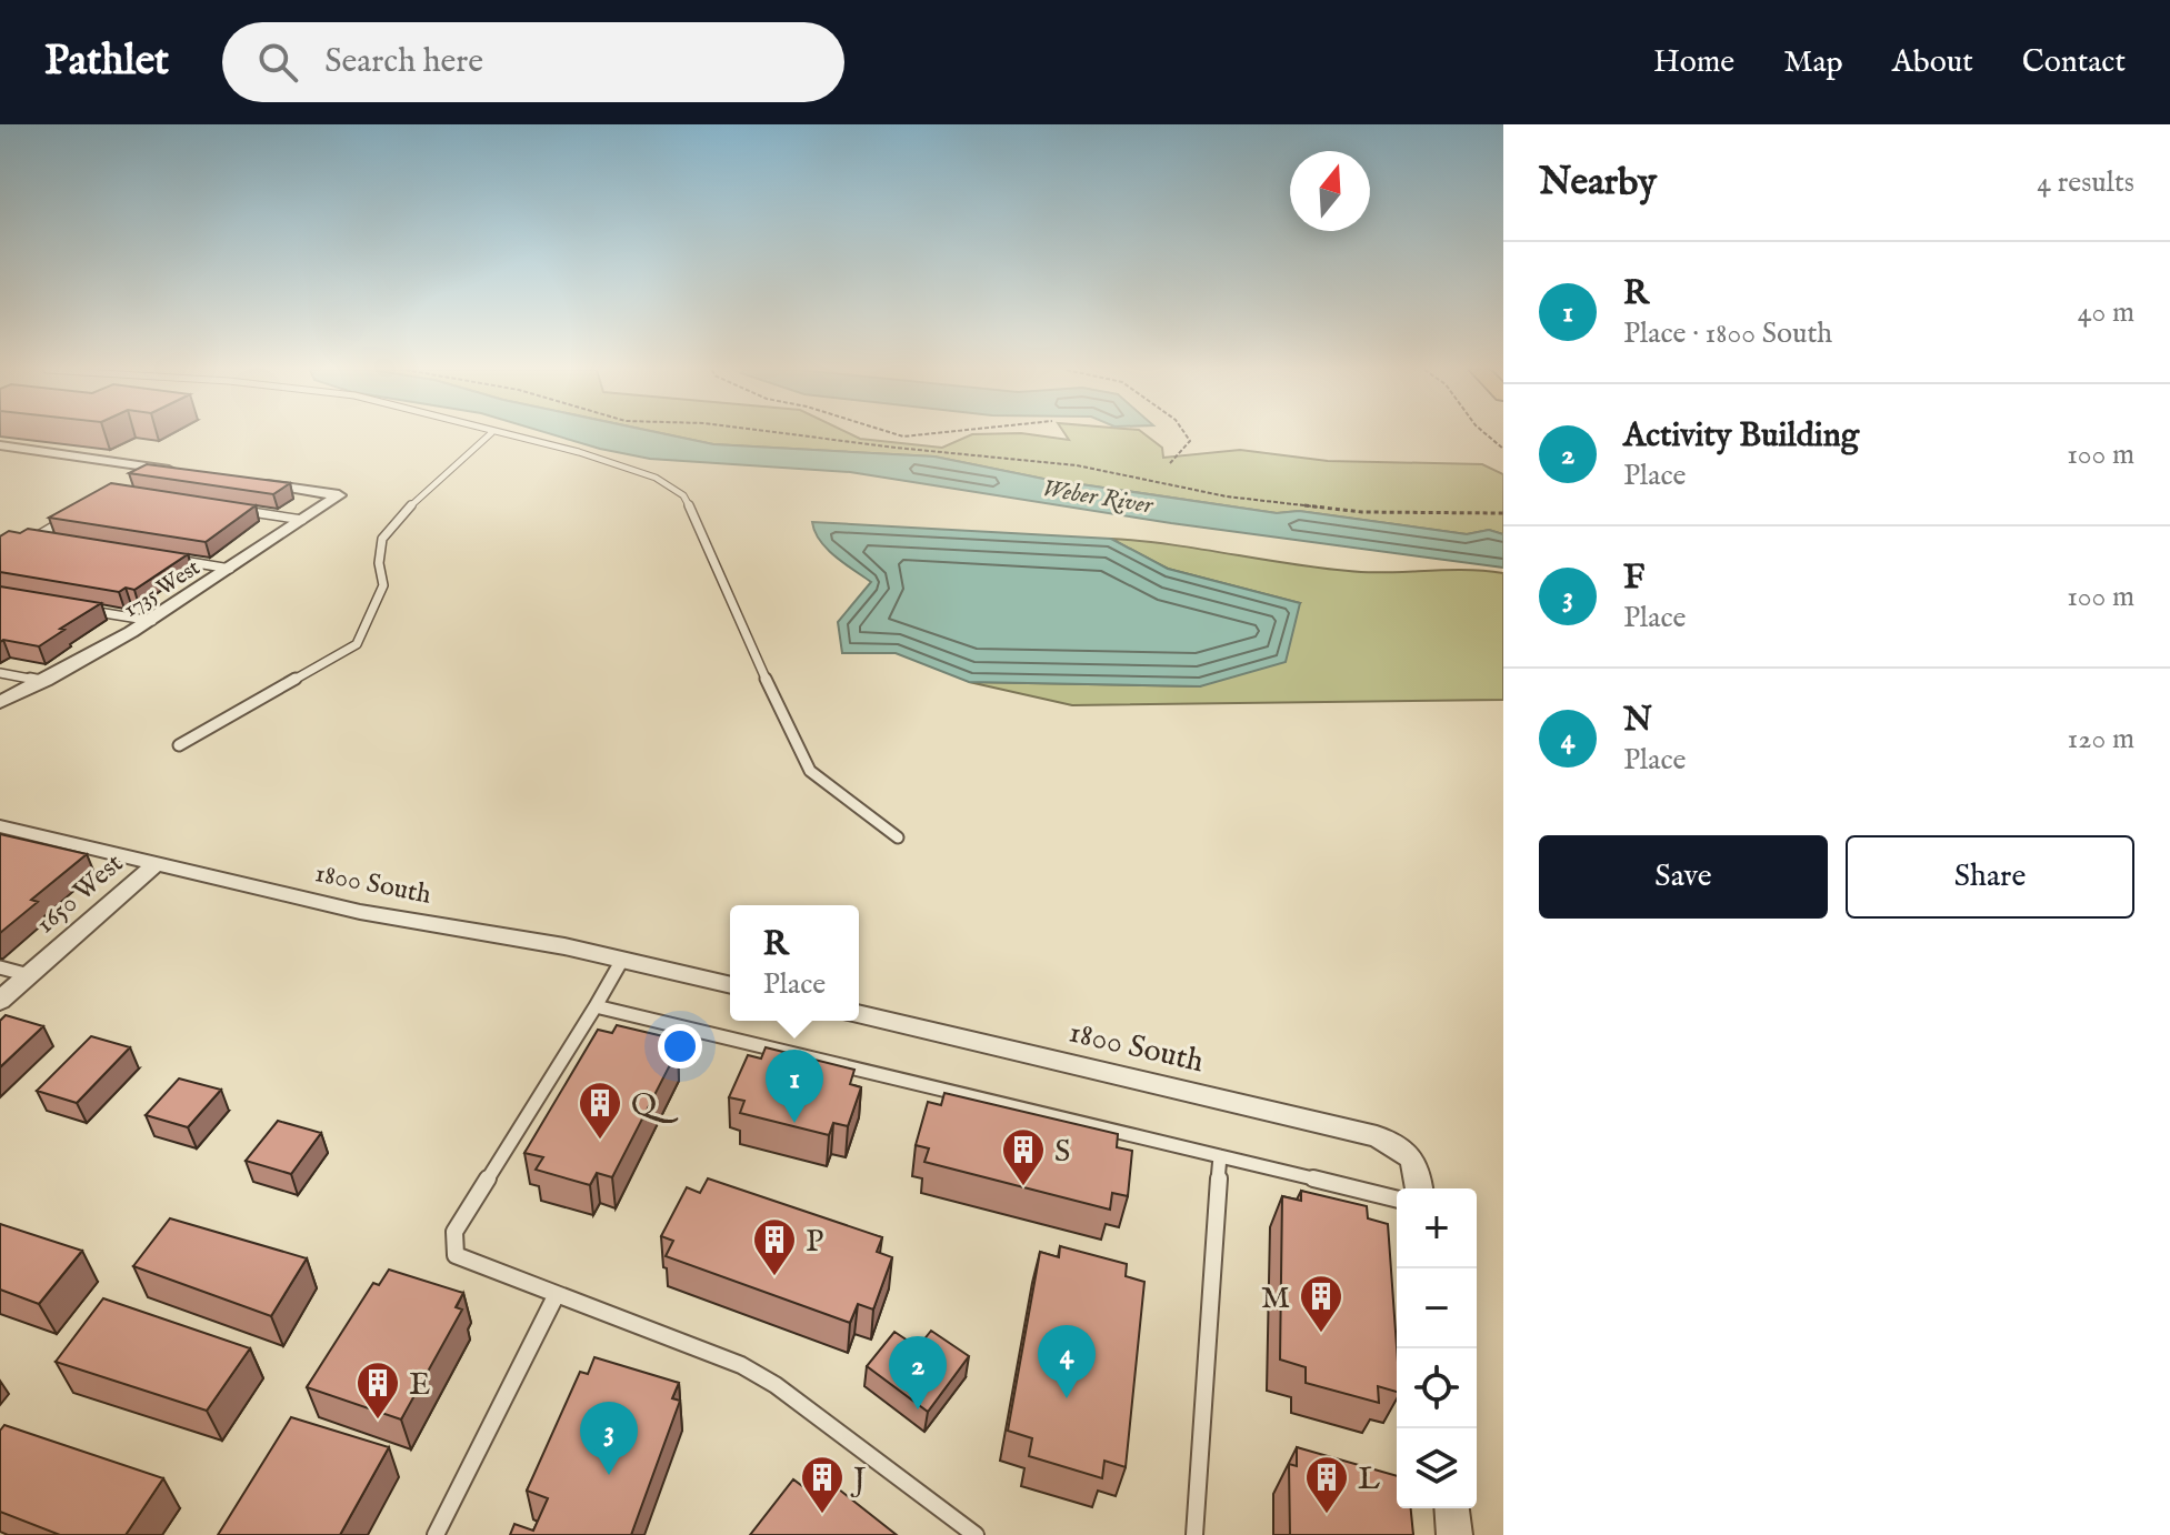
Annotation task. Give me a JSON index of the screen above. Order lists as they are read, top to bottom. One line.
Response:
{"streets":{"street":["1735 West","1800 South","1650 West"]},"crossings":[["1800 South","1650 West"]],"water":["Weber River"],"places":{"building":["Q","S","P","M","E","J","L"]},"north":"top","page":{"header":"Pathlet","search":"Search here","nav":["Home","Map","About","Contact"],"heading":["Nearby","4 results"],"list":[{"mark":"1","name":"R","note":"Place · 1800 South","value":"40 m"},{"mark":"2","name":"Activity Building","note":"Place","value":"100 m"},{"mark":"3","name":"F","note":"Place","value":"100 m"},{"mark":"4","name":"N","note":"Place","value":"120 m"}],"buttons":["Save","Share"],"popup":["R","Place"],"pins":["1","4","2","3"],"map_buttons":["+","−"]}}
